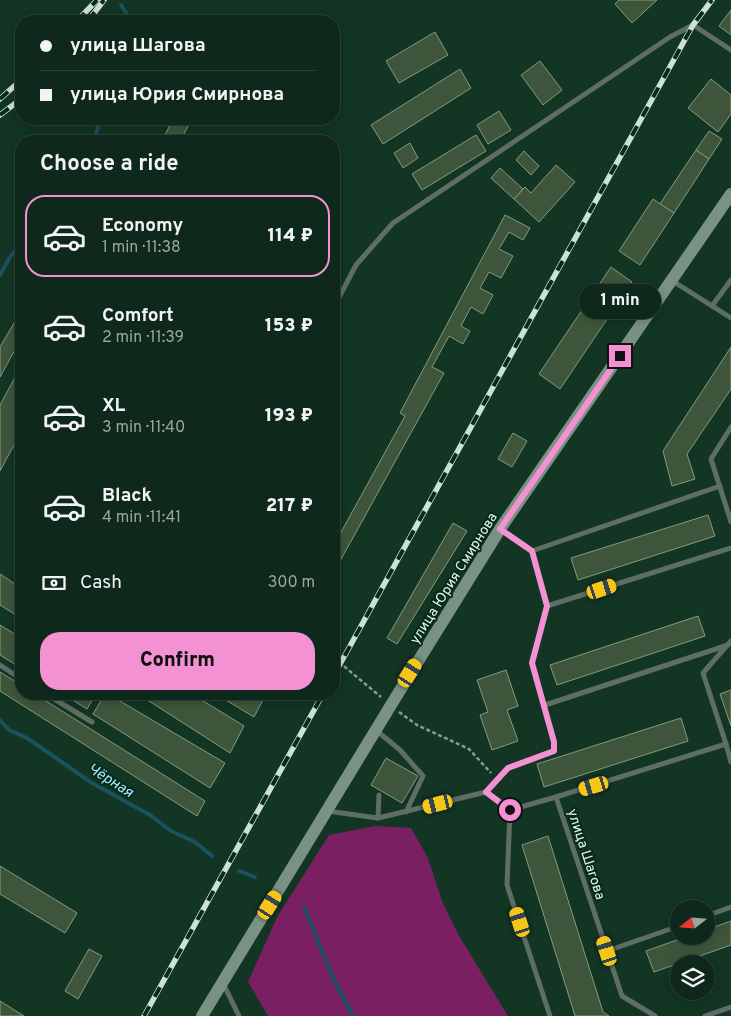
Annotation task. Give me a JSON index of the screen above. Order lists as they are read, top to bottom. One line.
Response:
{"streets":{"main road":["улица Юрия Смирнова"],"lane":["улица Шагова"]},"water":["Чёрная"],"north":"left","page":{"banner":["улица Шагова","улица Юрия Смирнова"],"heading":"Choose a ride","list":[{"name":"Economy","note":"1 min · 11:38","value":"114 ₽"},{"name":"Comfort","note":"2 min · 11:39","value":"153 ₽"},{"name":"XL","note":"3 min · 11:40","value":"193 ₽"},{"name":"Black","note":"4 min · 11:41","value":"217 ₽"}],"bubble":"1 min","pay":["Cash","300 m"],"buttons":"Confirm"}}
